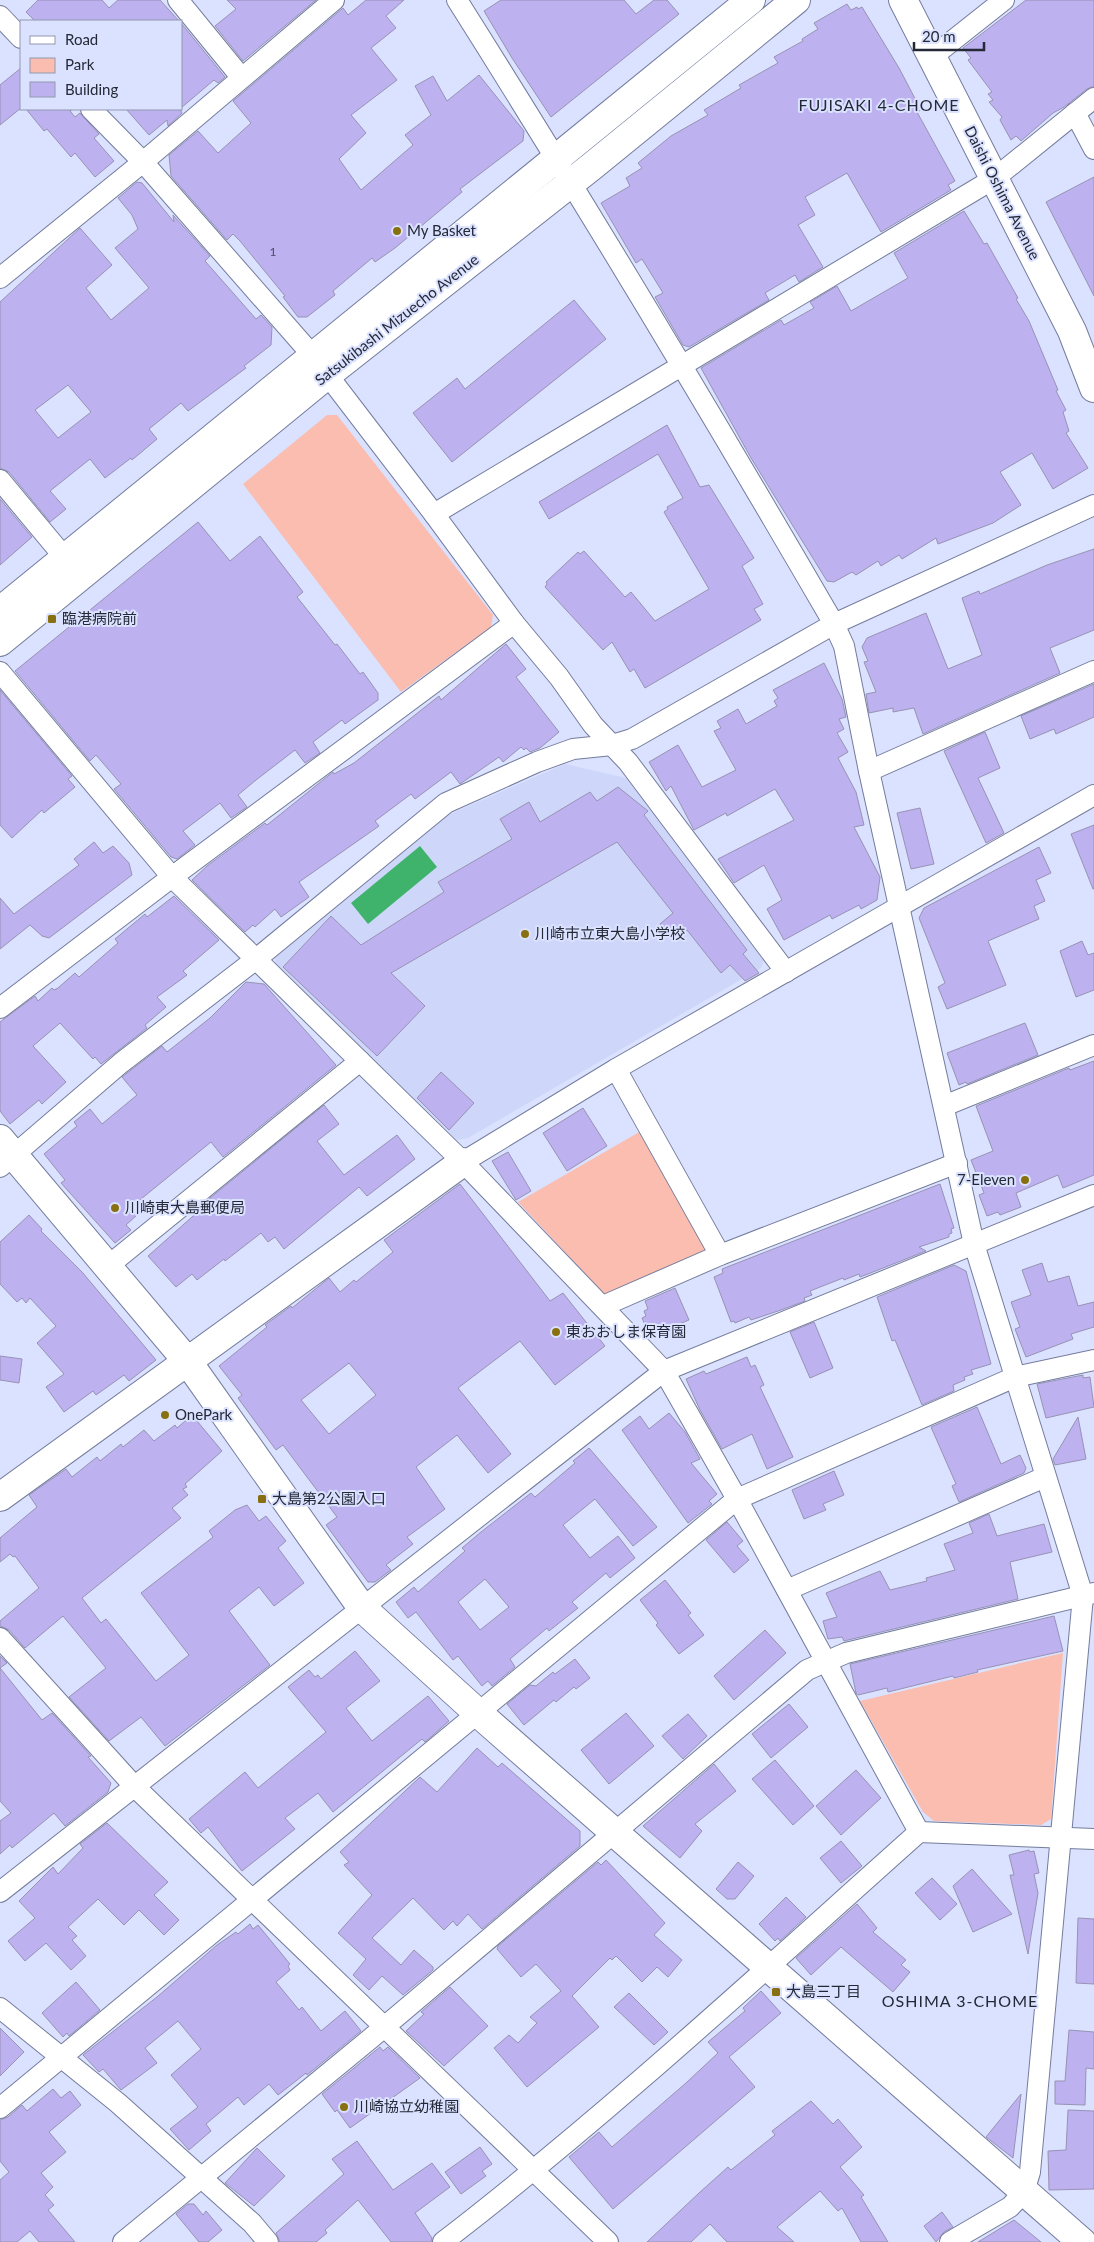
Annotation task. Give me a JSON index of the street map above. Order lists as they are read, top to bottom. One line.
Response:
{"streets":{"street":["Daishi Oshima Avenue","Satsukibashi Mizuecho Avenue"]},"districts":["FUJISAKI 4-CHOME","OSHIMA 3-CHOME"],"places":{"other":["My Basket","川崎市立東大島小学校","7-Eleven","川崎東大島郵便局","東おおしま保育園","OnePark","川崎協立幼稚園"],"transit":["臨港病院前","大島第2公園入口","大島三丁目"]},"house_numbers":["1"],"legend":["Road","Park","Building"],"scale_bar":"20 m"}
